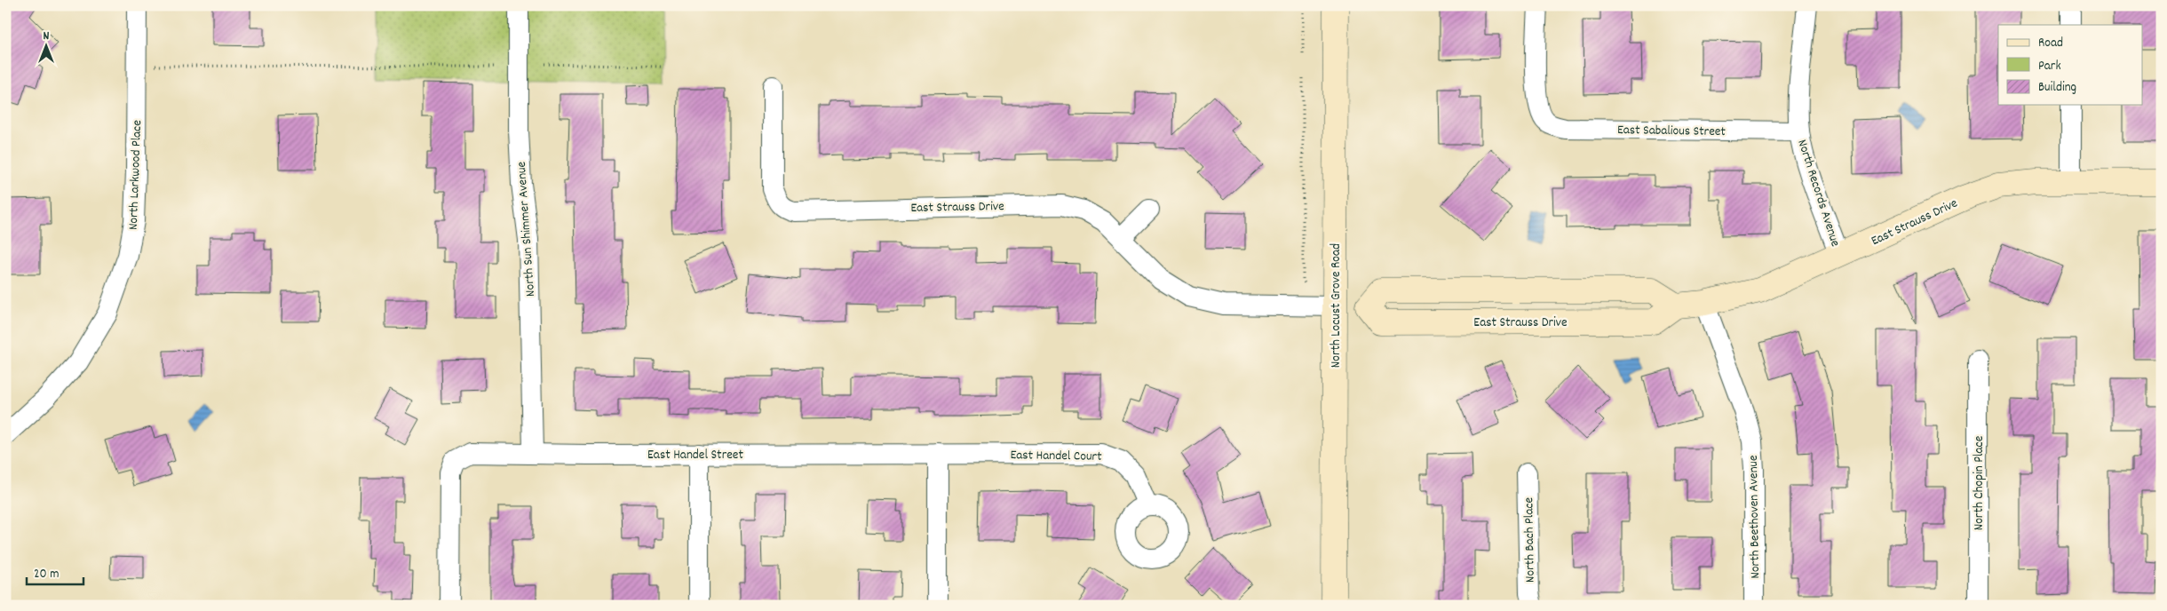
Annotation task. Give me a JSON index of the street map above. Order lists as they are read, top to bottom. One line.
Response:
{"streets":{"street":["East Sabalious Street","North Larkwood Place","North Records Avenue","East Strauss Drive","North Sun Shimmer Avenue","North Locust Grove Road","East Handel Street","East Handel Court","North Chopin Place","North Beethoven Avenue","North Bach Place"]},"crossings":[["East Sabalious Street","North Records Avenue"],["North Records Avenue","East Strauss Drive"],["East Strauss Drive","North Locust Grove Road"],["East Strauss Drive","North Beethoven Avenue"],["North Sun Shimmer Avenue","East Handel Street"],["East Handel Street","East Handel Court"]],"legend":["Road","Park","Building"],"scale_bar":"20 m","north":"top"}
